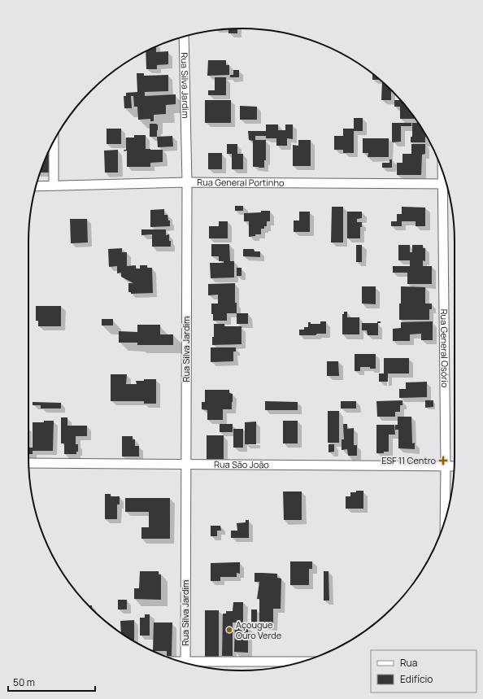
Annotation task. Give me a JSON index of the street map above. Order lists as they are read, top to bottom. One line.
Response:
{"streets":{"street":["Rua Silva Jardim","Rua General Portinho","Rua General Osório","Rua São João"]},"crossings":[["Rua Silva Jardim","Rua General Portinho"],["Rua Silva Jardim","Rua São João"],["Rua General Portinho","Rua General Osório"],["Rua General Osório","Rua São João"]],"places":{"health":["ESF 11 Centro"],"other":["Açougue Ouro Verde"]},"legend":["Rua","Edifício"],"scale_bar":"50 m"}
